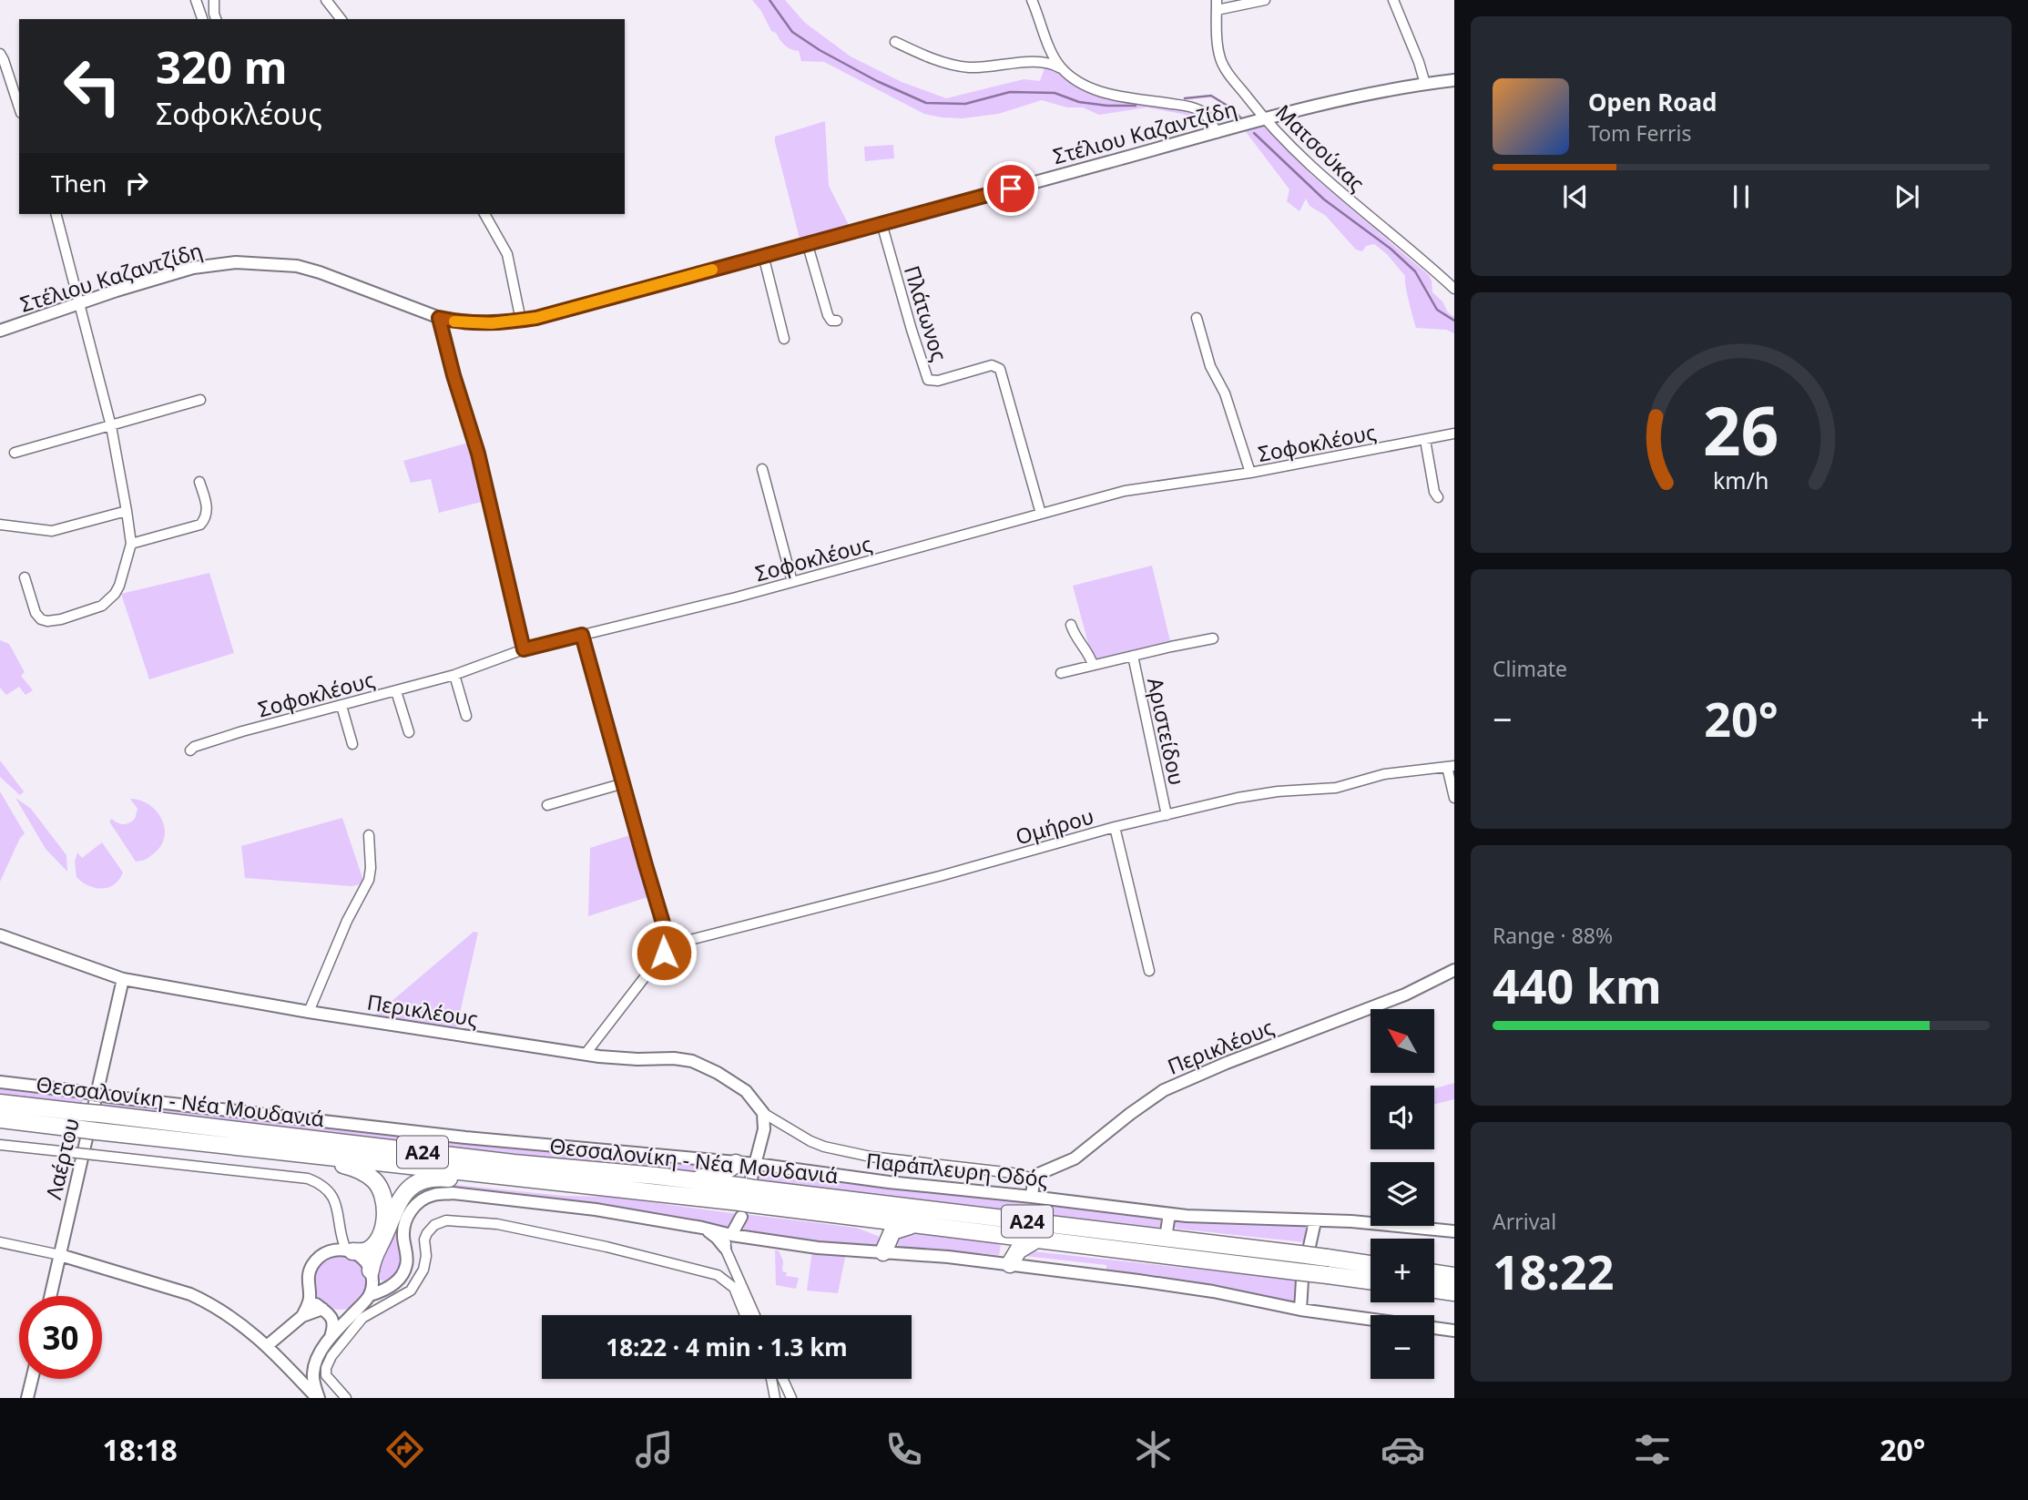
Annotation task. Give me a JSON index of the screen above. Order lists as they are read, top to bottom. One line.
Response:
{"streets":{"highway":["Θεσσαλονίκη - Νέα Μουδανιά","Α24"],"street":["Στέλιου Καζαντζίδη","Ματσούκας","Πλάτωνος","Σοφοκλέους","Αριστείδου","Ομήρου","Περικλέους","Λαέρτου","Παράπλευρη Οδός"]},"crossings":[["Στέλιου Καζαντζίδη","Ματσούκας"],["Στέλιου Καζαντζίδη","Πλάτωνος"],["Πλάτωνος","Σοφοκλέους"],["Αριστείδου","Ομήρου"],["Περικλέους","Λαέρτου"]],"north":"top left","page":{"turn":["320 m","Σοφοκλέους"],"song":["Open Road","Tom Ferris"],"then":"Then","tile":["Climate",["Range · 88%","440 km"],["Arrival","18:22"]],"heat":["−","20°","+"],"map_buttons":["+","−"],"limit":"30","trip":"18:22 · 4 min · 1.3 km","tabs":["18:18","20°"],"gauge":["26","km/h"]}}
